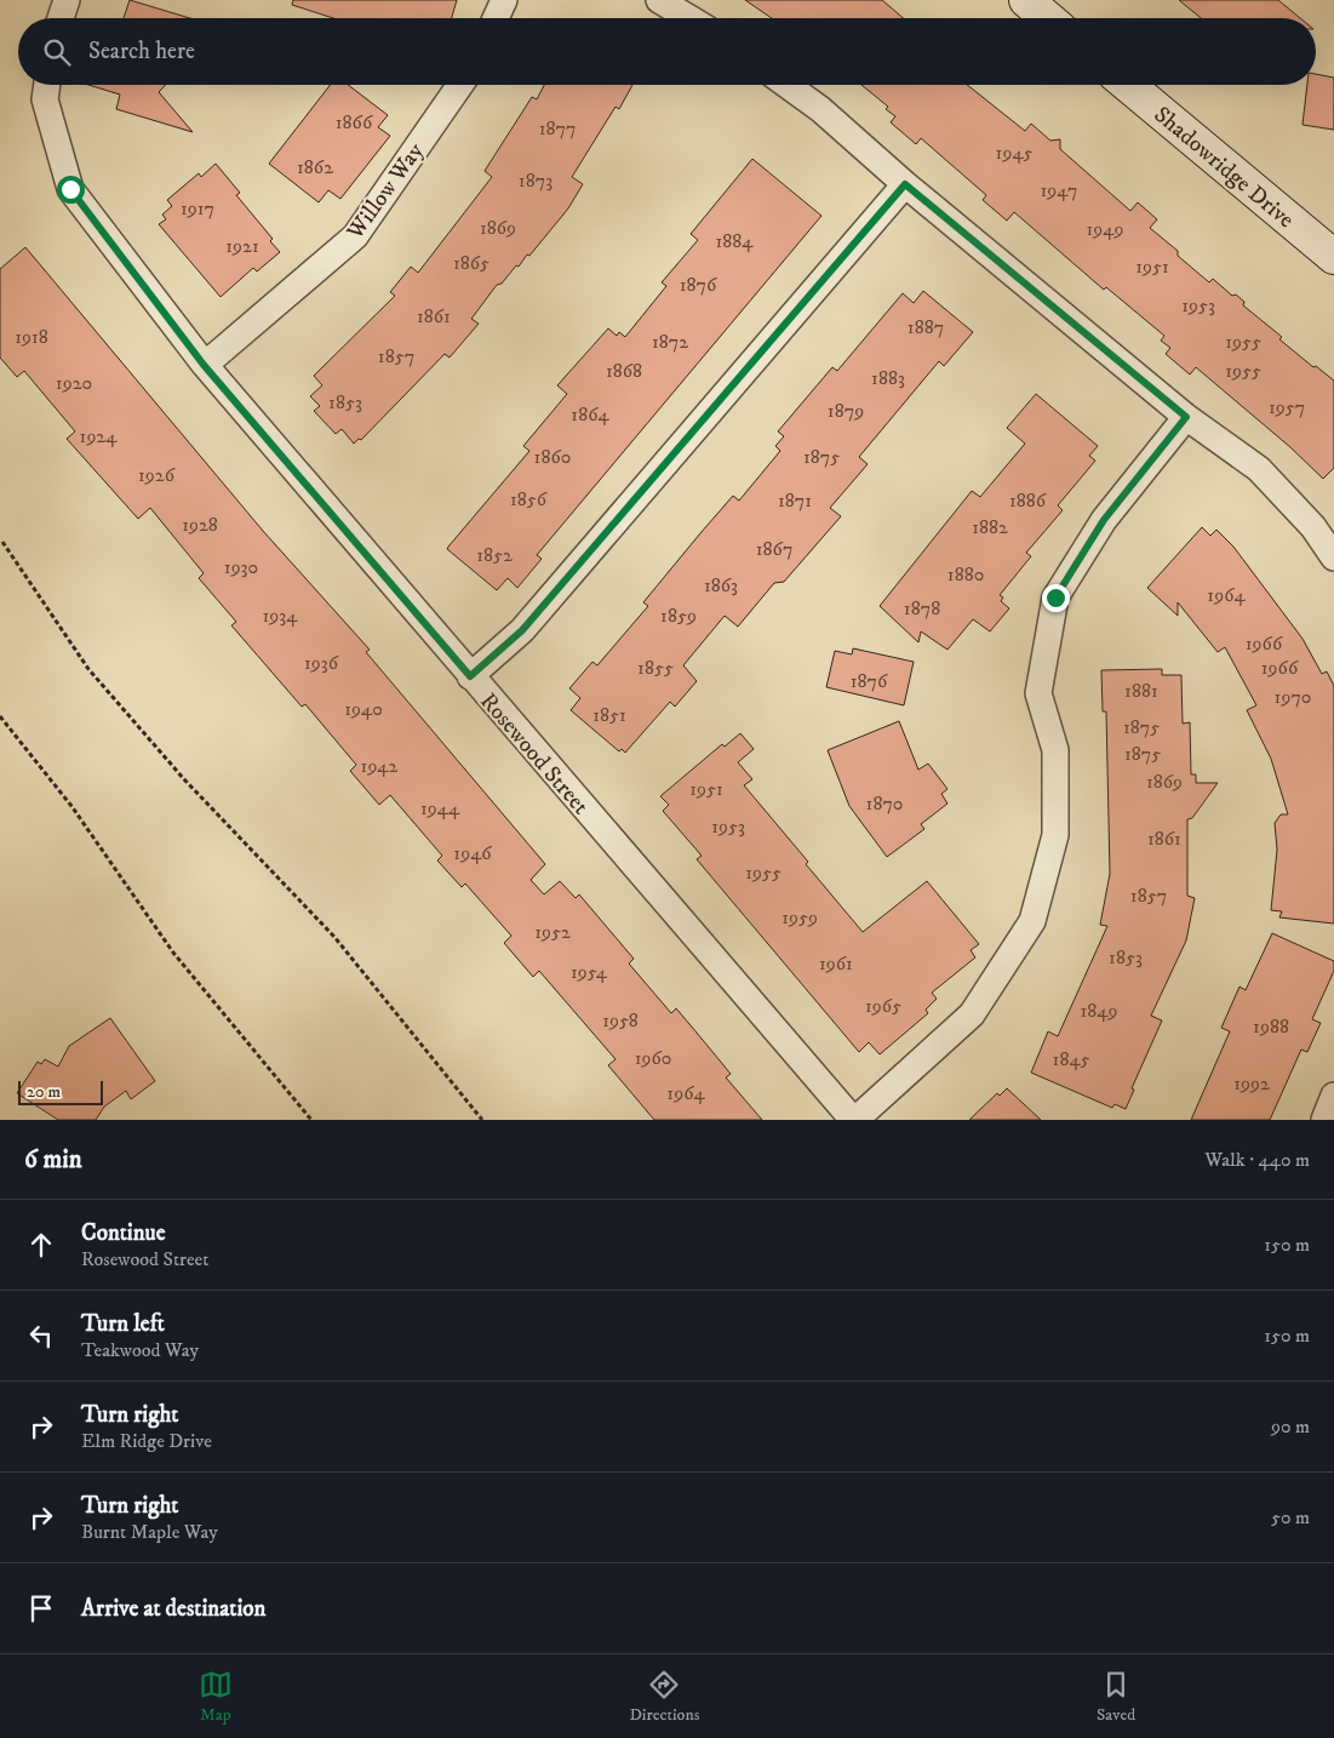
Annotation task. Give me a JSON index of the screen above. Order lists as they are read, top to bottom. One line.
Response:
{"streets":{"street":["Shadowridge Drive","Willow Way","Rosewood Street"]},"crossings":[["Willow Way","Rosewood Street"]],"house_numbers":["1866","1877","1945","1862","1873","1947","1917","1869","1949","1884","1921","1865","1951","1876","1953","1861","1887","1918","1872","1955","1857","1868","1955","1883","1920","1853","1957","1879","1864","1924","1860","1875","1926","1856","1871","1886","1928","1882","1867","1852","1930","1880","1863","1964","1878","1934","1859","1966","1936","1855","1966","1876","1881","1970","1940","1851","1875","1875","1942","1869","1951","1870","1944","1953","1861","1946","1955","1857","1959","1952","1853","1961","1954","1965","1849","1958","1988","1960","1845","1992","1964"],"scale_bar":"20 m","page":{"search":"Search here","scale":"20 m","heading":["6 min","Walk · 440 m"],"list":[["Continue","Rosewood Street","150 m"],["Turn left","Teakwood Way","150 m"],["Turn right","Elm Ridge Drive","90 m"],["Turn right","Burnt Maple Way","50 m"],"Arrive at destination"],"nav":["Map","Directions","Saved"]}}
